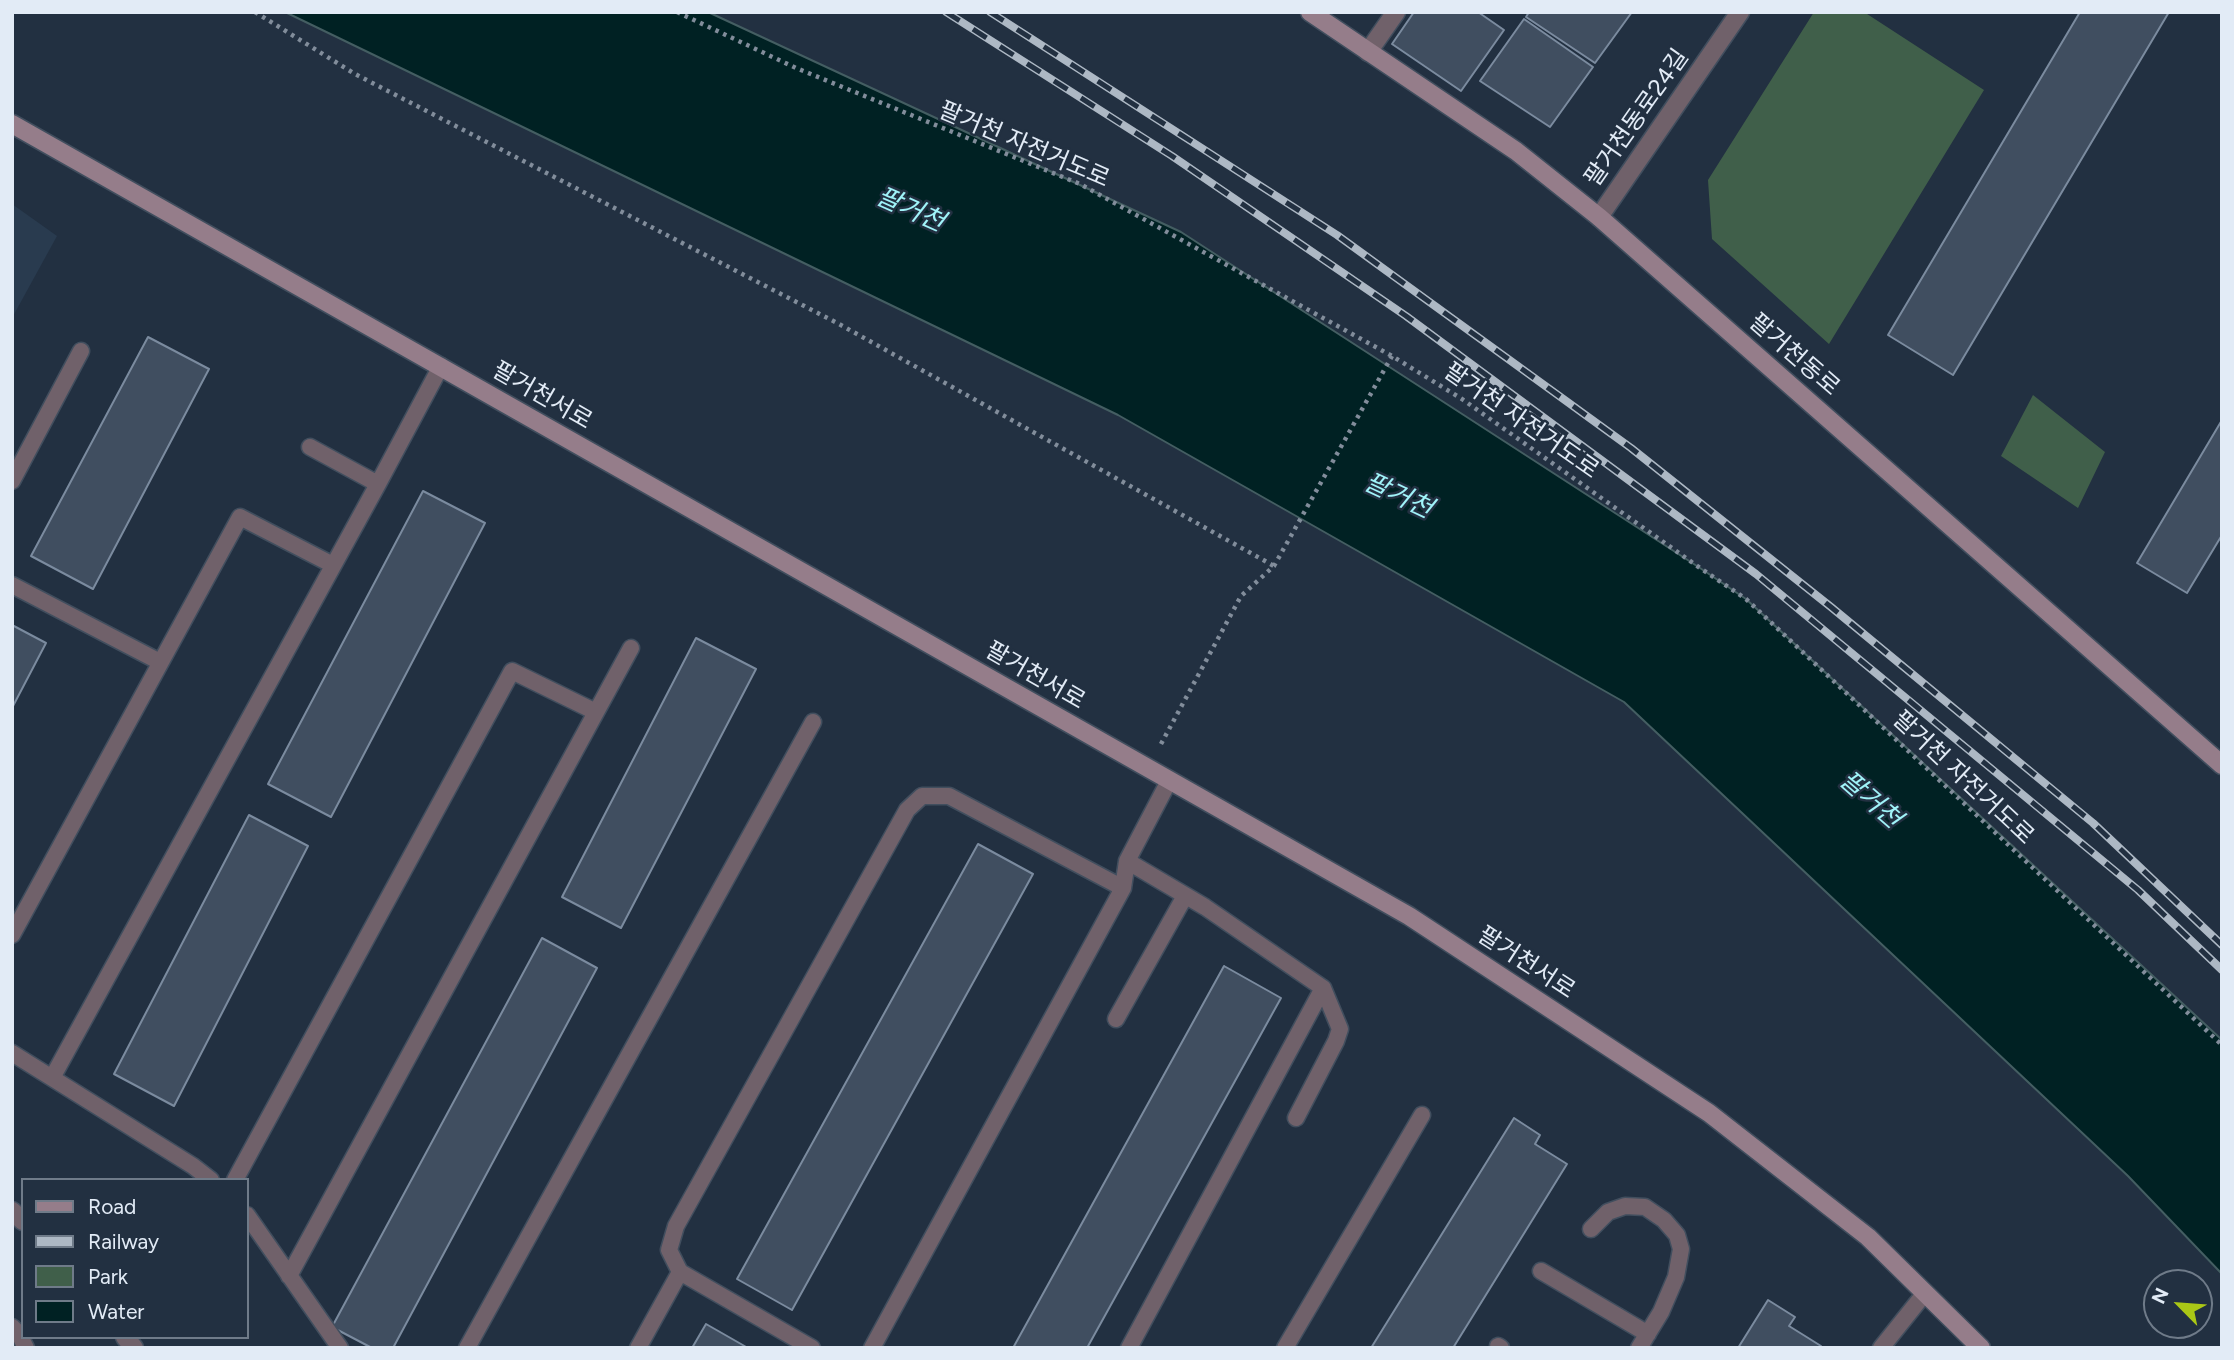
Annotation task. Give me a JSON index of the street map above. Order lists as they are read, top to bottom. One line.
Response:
{"streets":{"main road":["팔거천동로","팔거천서로"],"street":["팔거천동로24길"],"path":["팔거천 자전거도로"]},"crossings":[["팔거천동로24길","팔거천동로"]],"water":["팔거천"],"legend":["Road","Railway","Park","Water"],"north":"top left"}
